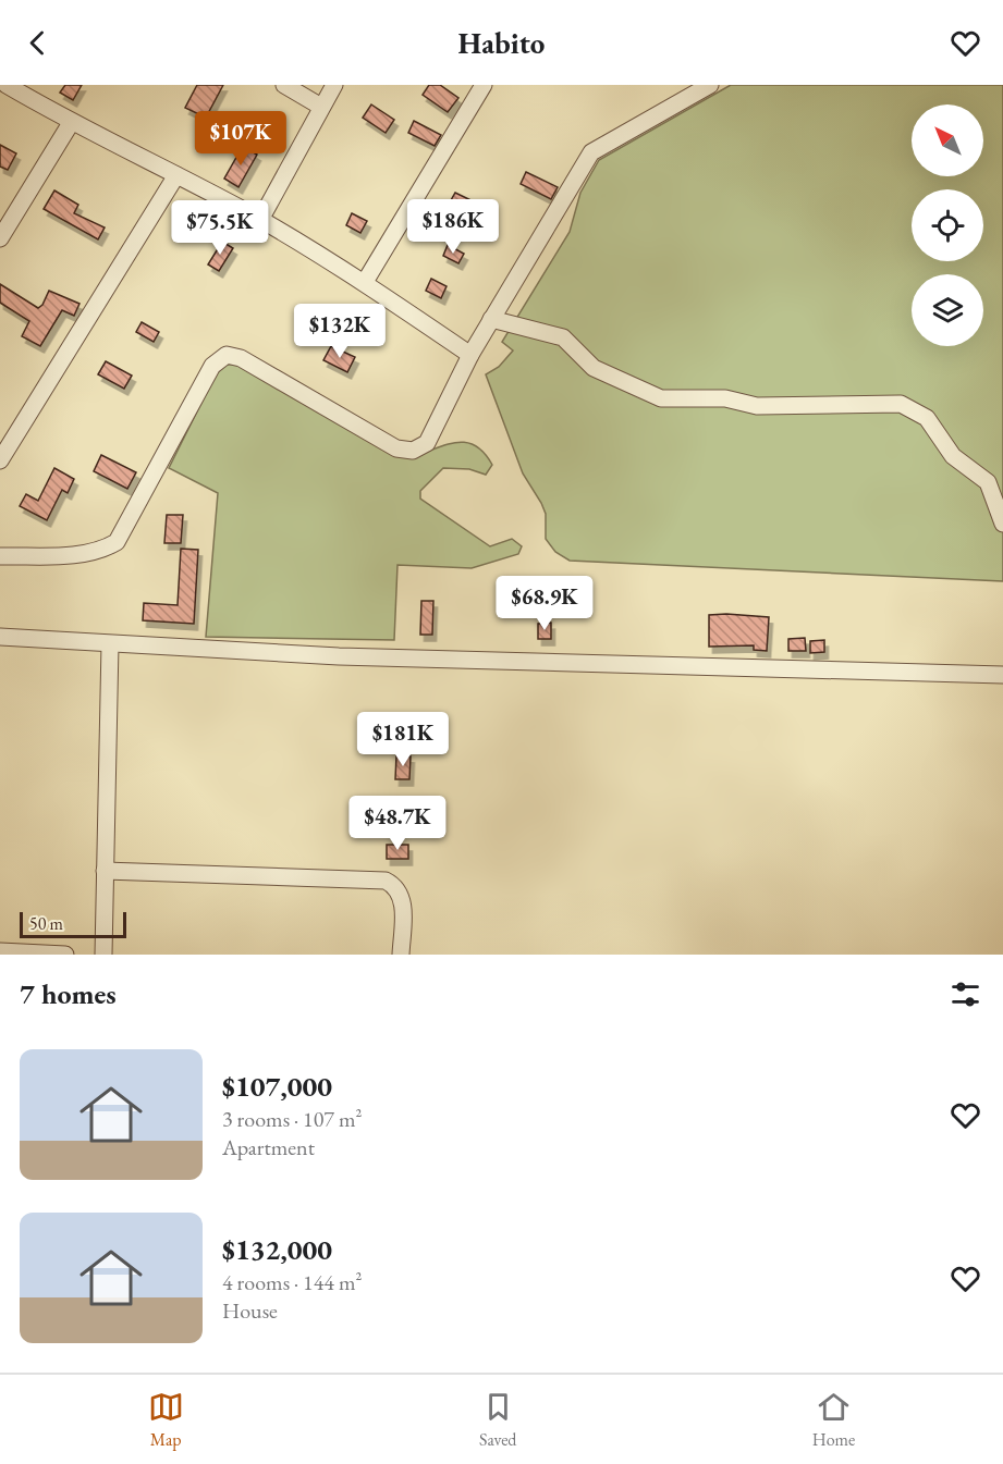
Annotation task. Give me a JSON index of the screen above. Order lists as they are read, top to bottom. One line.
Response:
{"scale_bar":"50 m","north":"top left","page":{"header":"Habito","price":["$107K","$186K","$75.5K","$132K","$68.9K","$181K","$48.7K"],"scale":"50 m","heading":"7 homes","list":[{"name":"$107,000","note":"3 rooms · 107 m² · Apartment"},{"name":"$132,000","note":"4 rooms · 144 m² · House"}],"tabs":["Map","Saved","Home"]}}
